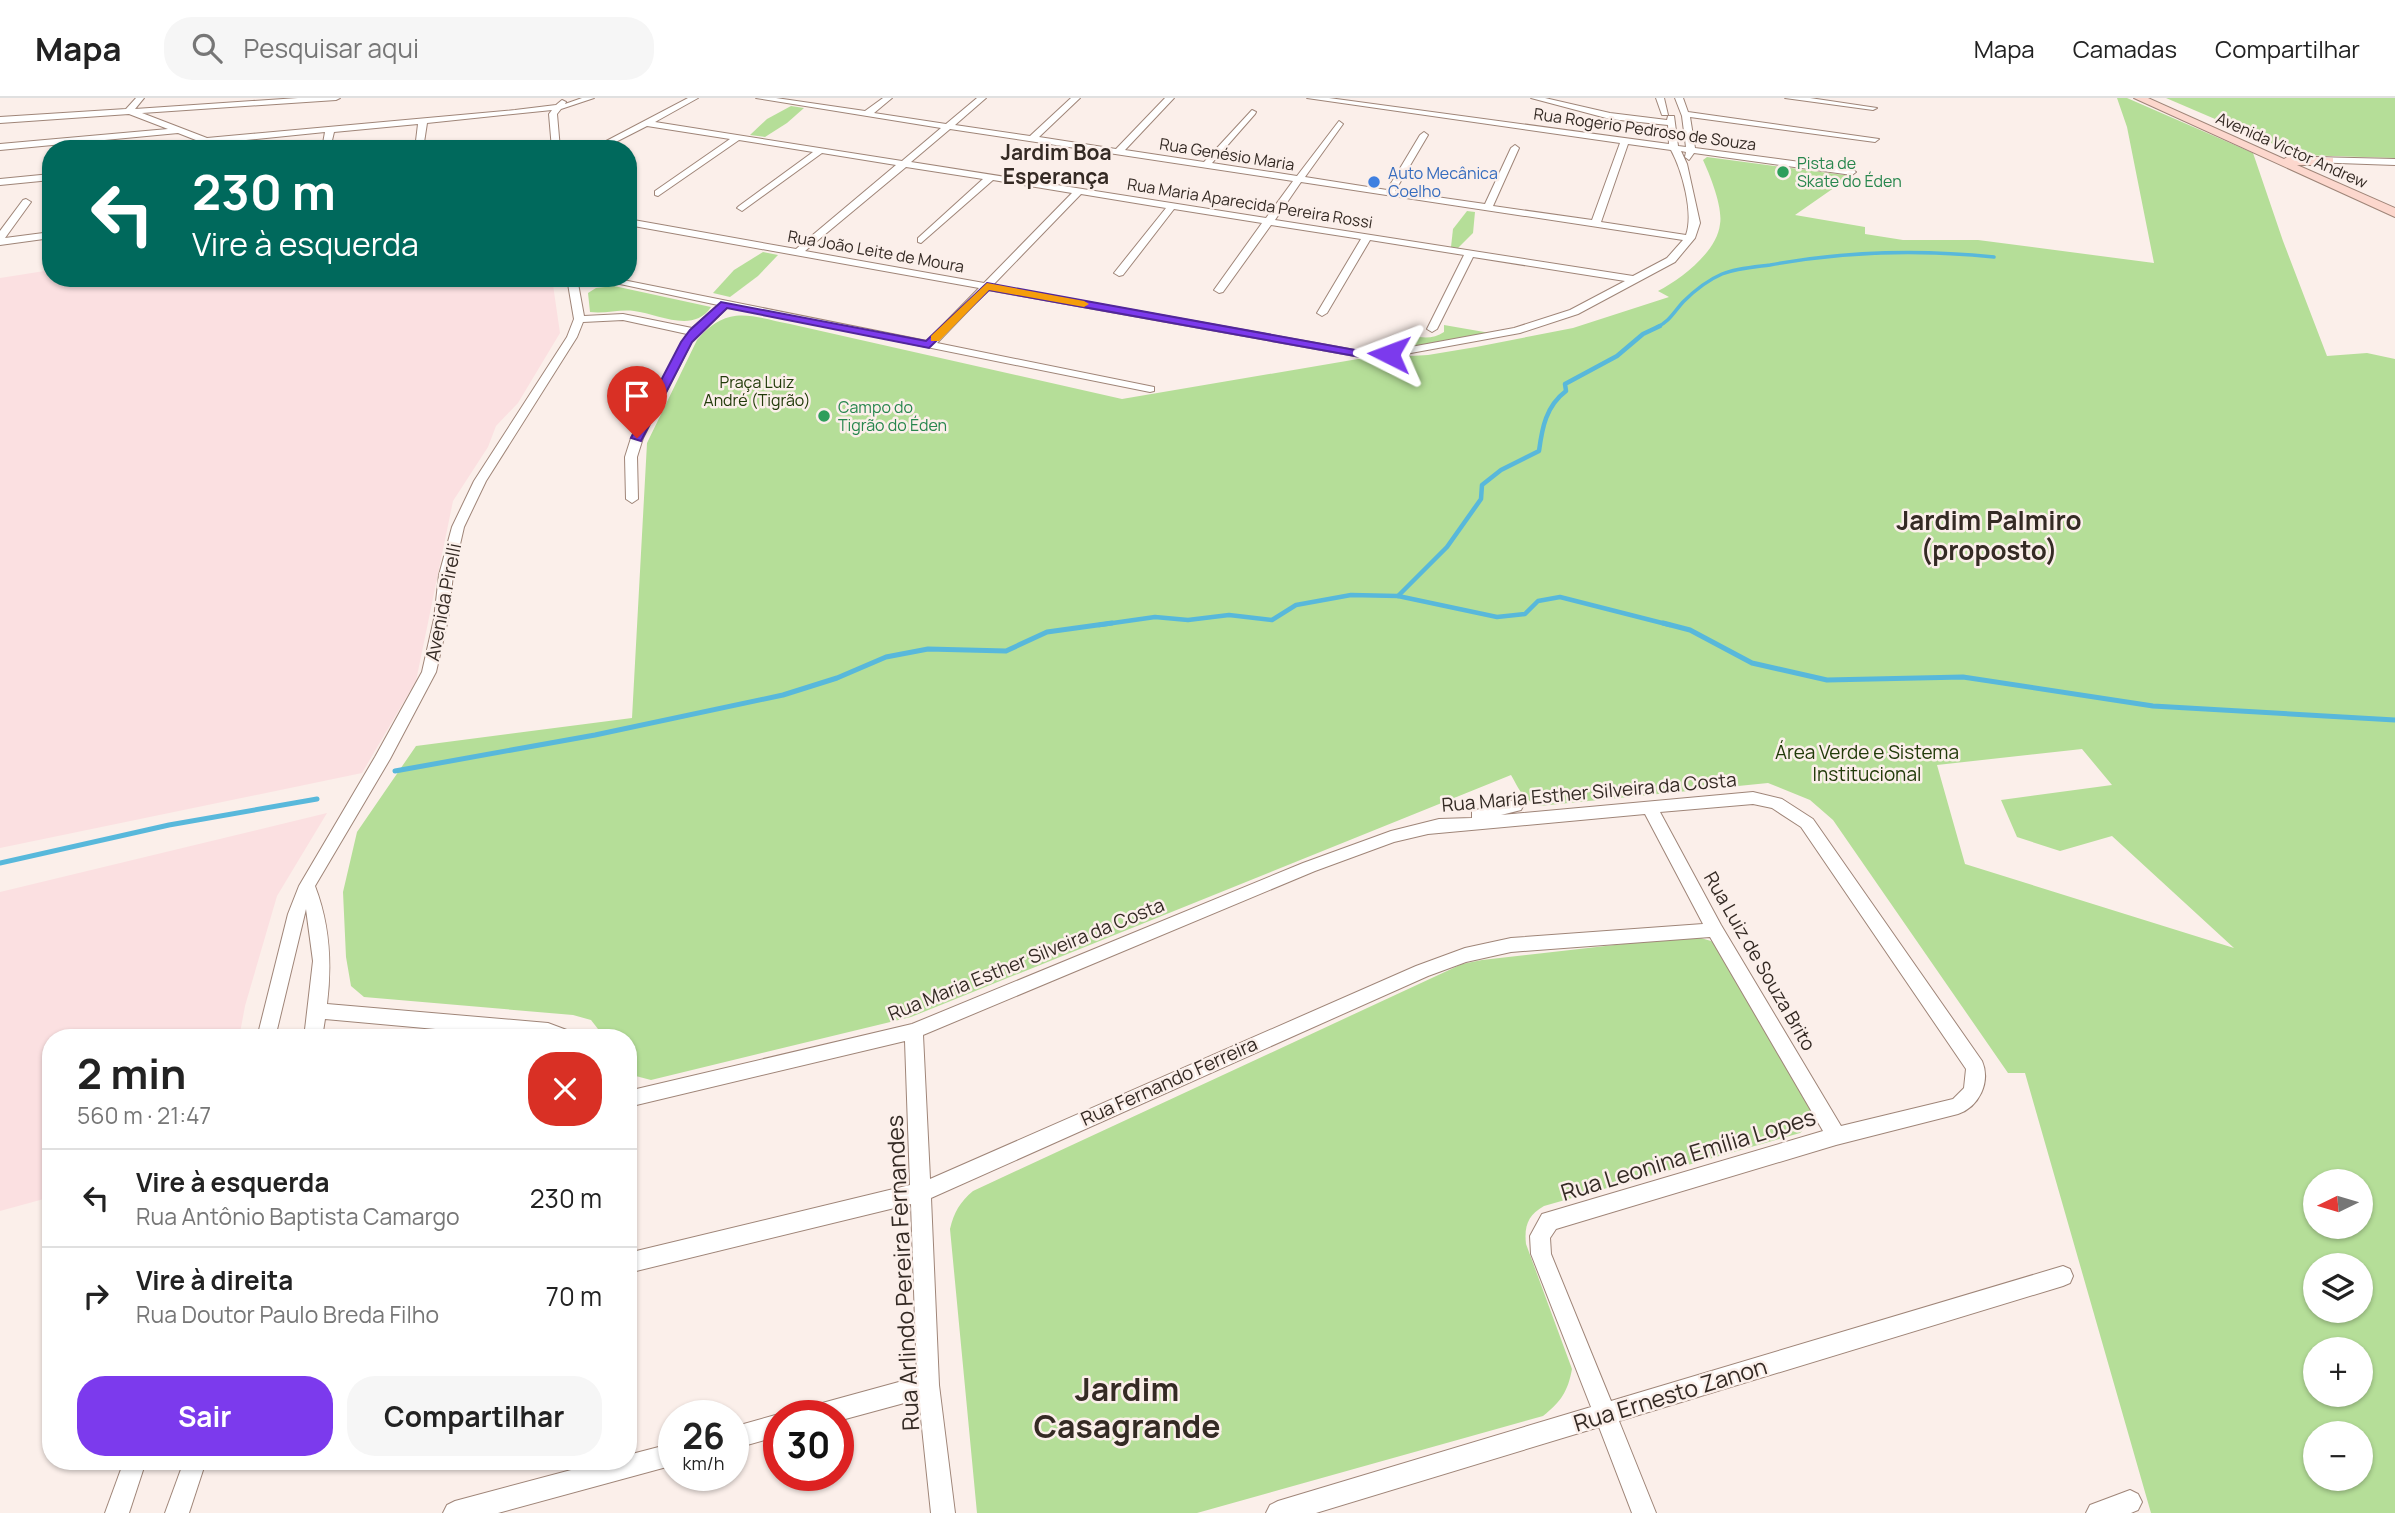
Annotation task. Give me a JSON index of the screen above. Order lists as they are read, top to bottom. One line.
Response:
{"streets":{"main road":["Avenida Victor Andrew"],"street":["Rua Rogerio Pedroso de Souza","Rua Genésio Maria","Rua Maria Aparecida Pereira Rossi","Rua João Leite de Moura","Avenida Pirelli","Rua Maria Esther Silveira da Costa","Rua Luiz de Souza Brito","Rua Fernando Ferreira","Rua Leonina Emília Lopes","Rua Arlindo Pereira Fernandes","Rua Ernesto Zanon"]},"crossings":[["Rua Genésio Maria","Rua João Leite de Moura"],["Rua Maria Aparecida Pereira Rossi","Rua João Leite de Moura"],["Rua Maria Esther Silveira da Costa","Rua Luiz de Souza Brito"],["Rua Maria Esther Silveira da Costa","Rua Leonina Emília Lopes"],["Rua Maria Esther Silveira da Costa","Rua Arlindo Pereira Fernandes"],["Rua Luiz de Souza Brito","Rua Fernando Ferreira"],["Rua Luiz de Souza Brito","Rua Leonina Emília Lopes"],["Rua Fernando Ferreira","Rua Arlindo Pereira Fernandes"],["Rua Leonina Emília Lopes","Rua Ernesto Zanon"]],"districts":["Jardim Boa Esperança","Jardim Palmiro (proposto)","Jardim Casagrande"],"parks":["Praça Luiz André (Tigrão)","Área Verde e Sistema Institucional"],"places":["Pista de Skate do Éden","Auto Mecânica Coelho","Campo do Tigrão do Éden"],"north":"left","page":{"header":"Mapa","search":"Pesquisar aqui","nav":["Mapa","Camadas","Compartilhar"],"turn":["230 m","Vire à esquerda"],"heading":["2 min","560 m · 21:47"],"list":[{"name":"Vire à esquerda","note":"Rua Antônio Baptista Camargo","value":"230 m"},{"name":"Vire à direita","note":"Rua Doutor Paulo Breda Filho","value":"70 m"}],"map_buttons":["+","−"],"buttons":["Sair","Compartilhar"],"speed":"26 km/h","limit":"30"}}
